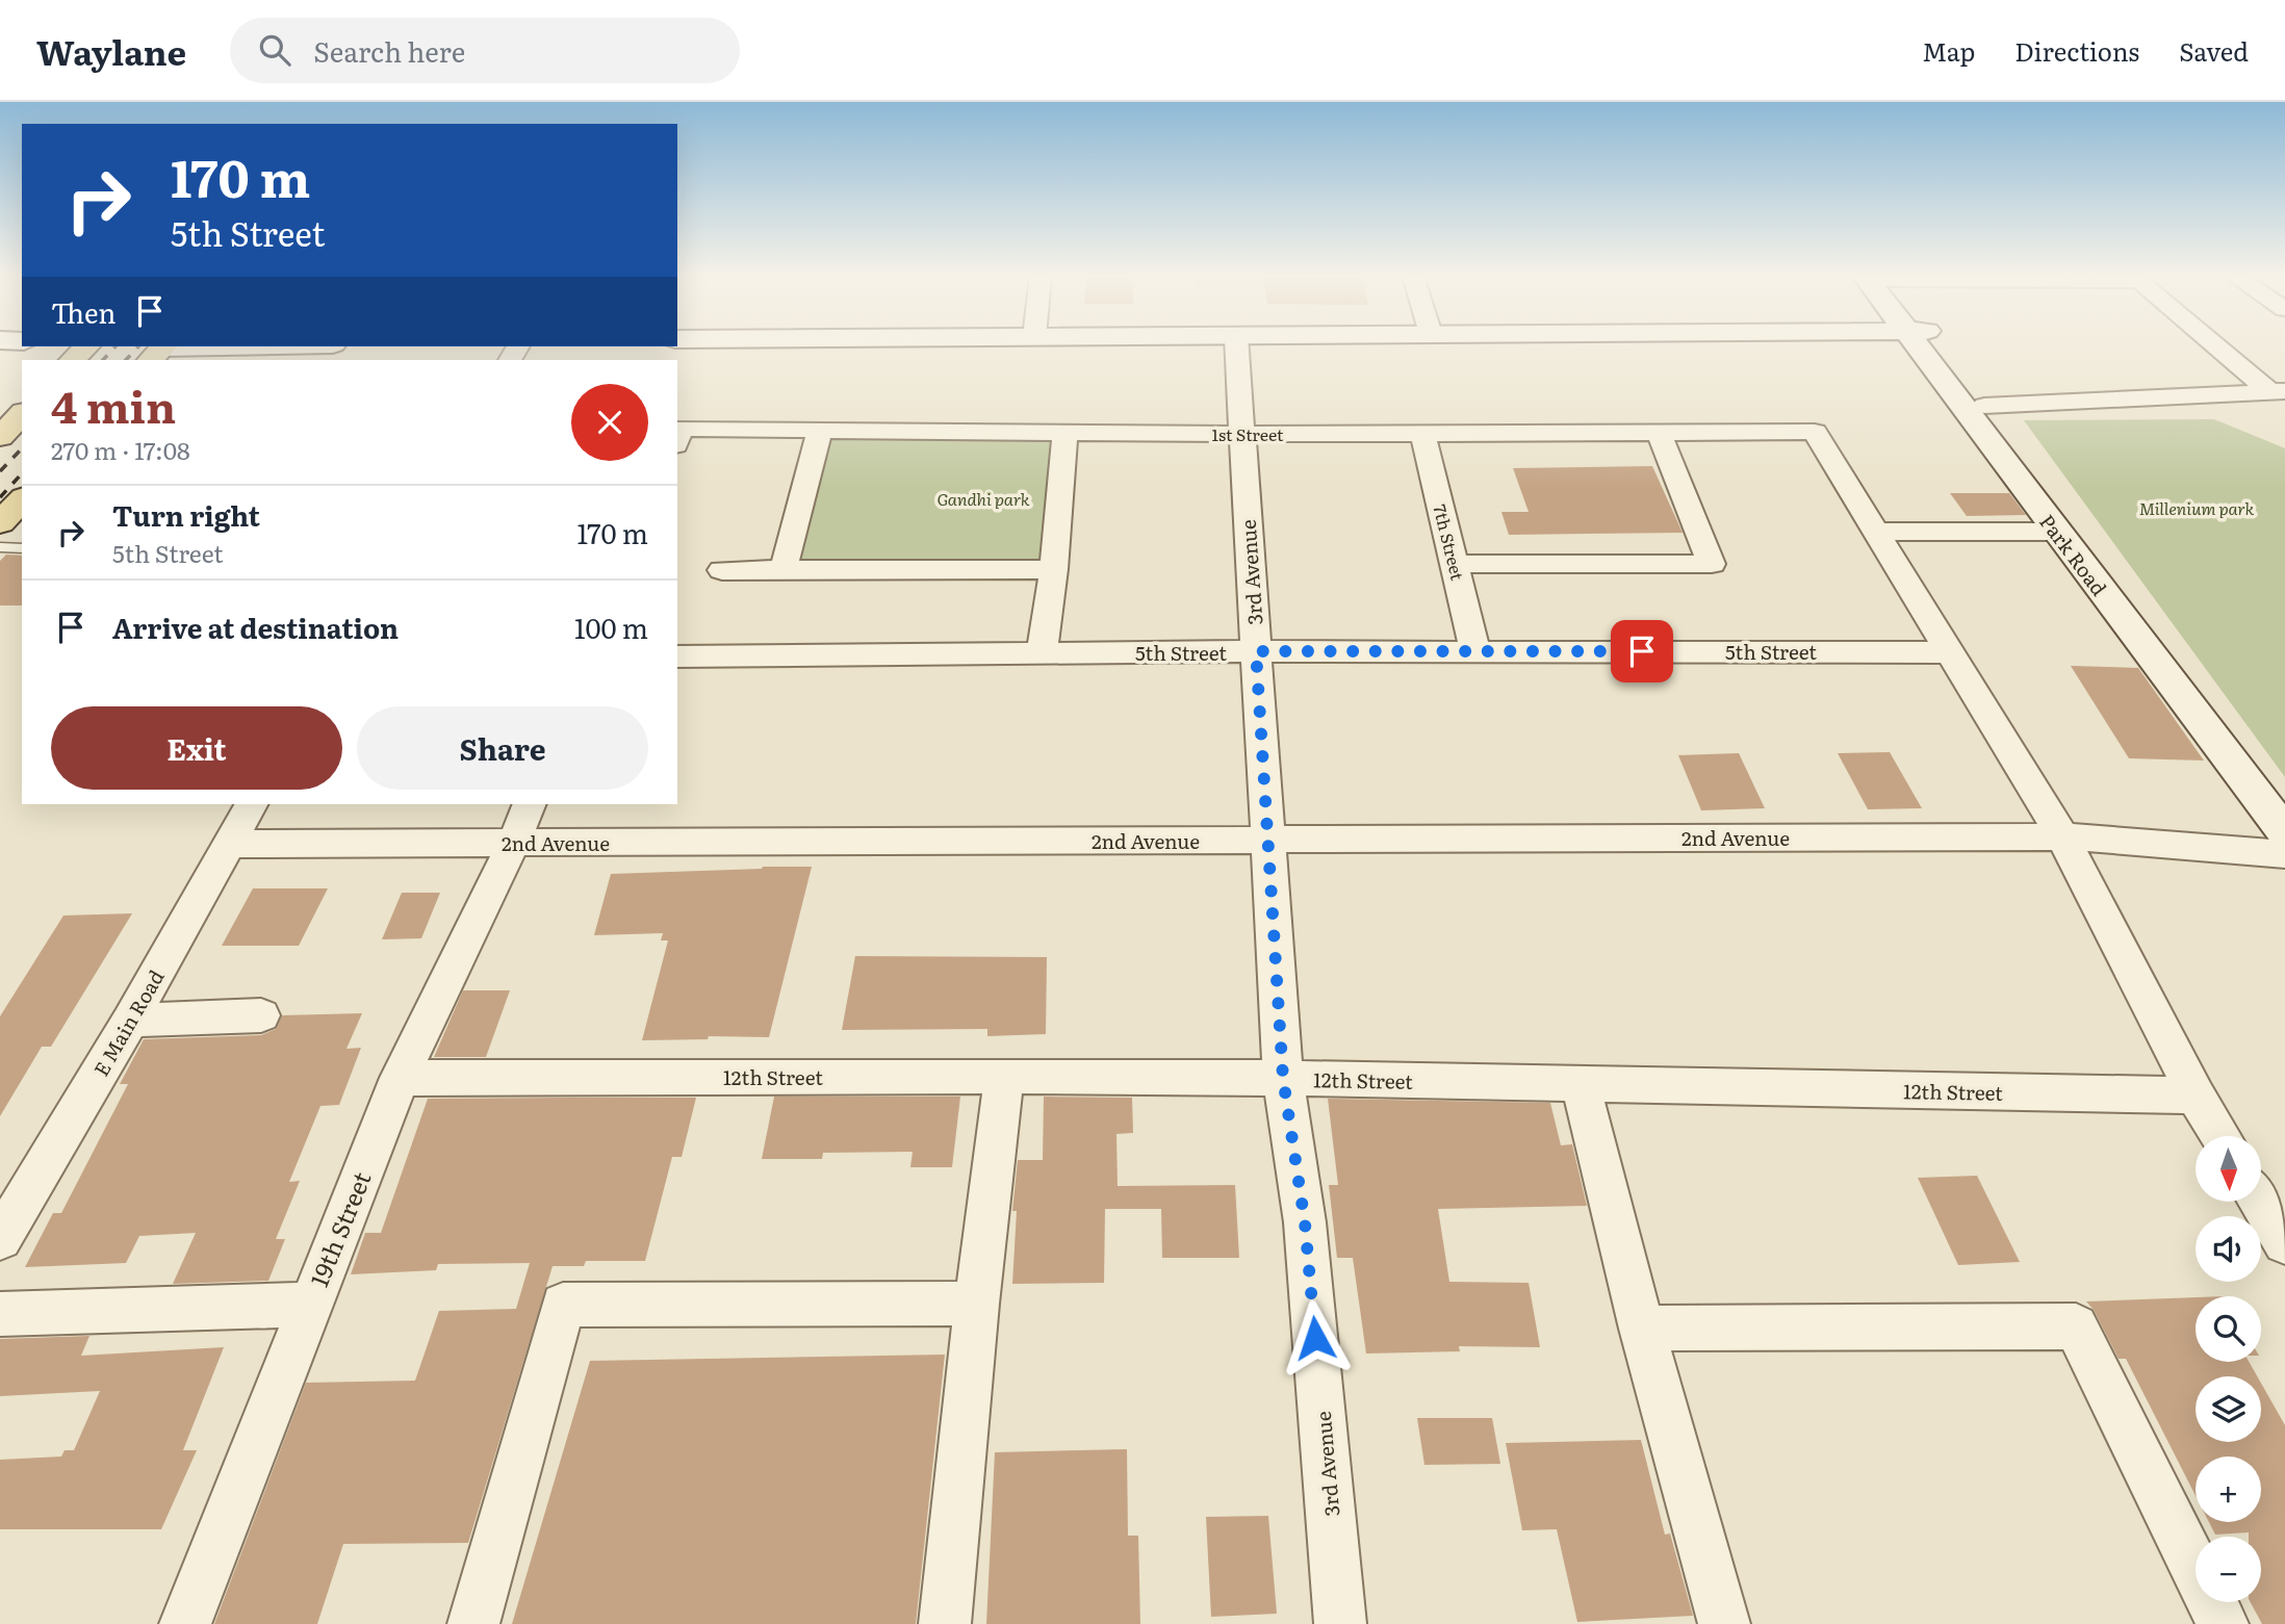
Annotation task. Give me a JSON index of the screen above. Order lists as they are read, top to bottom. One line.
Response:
{"streets":{"street":["1st Street","7th Street","Park Road","3rd Avenue","5th Street","2nd Avenue","E Main Road","12th Street","19th Street"]},"crossings":[["1st Street","7th Street"],["1st Street","3rd Avenue"],["7th Street","5th Street"],["3rd Avenue","5th Street"],["3rd Avenue","2nd Avenue"],["3rd Avenue","12th Street"],["2nd Avenue","E Main Road"],["2nd Avenue","19th Street"],["12th Street","19th Street"]],"parks":["Gandhi park","Millenium park"],"north":"bottom","page":{"header":"Waylane","search":"Search here","nav":["Map","Directions","Saved"],"turn":["170 m","5th Street"],"then":"Then","heading":["4 min","270 m · 17:08"],"list":[{"name":"Turn right","note":"5th Street","value":"170 m"},{"name":"Arrive at destination","value":"100 m"}],"buttons":["Exit","Share"],"map_buttons":["+","−"]}}
